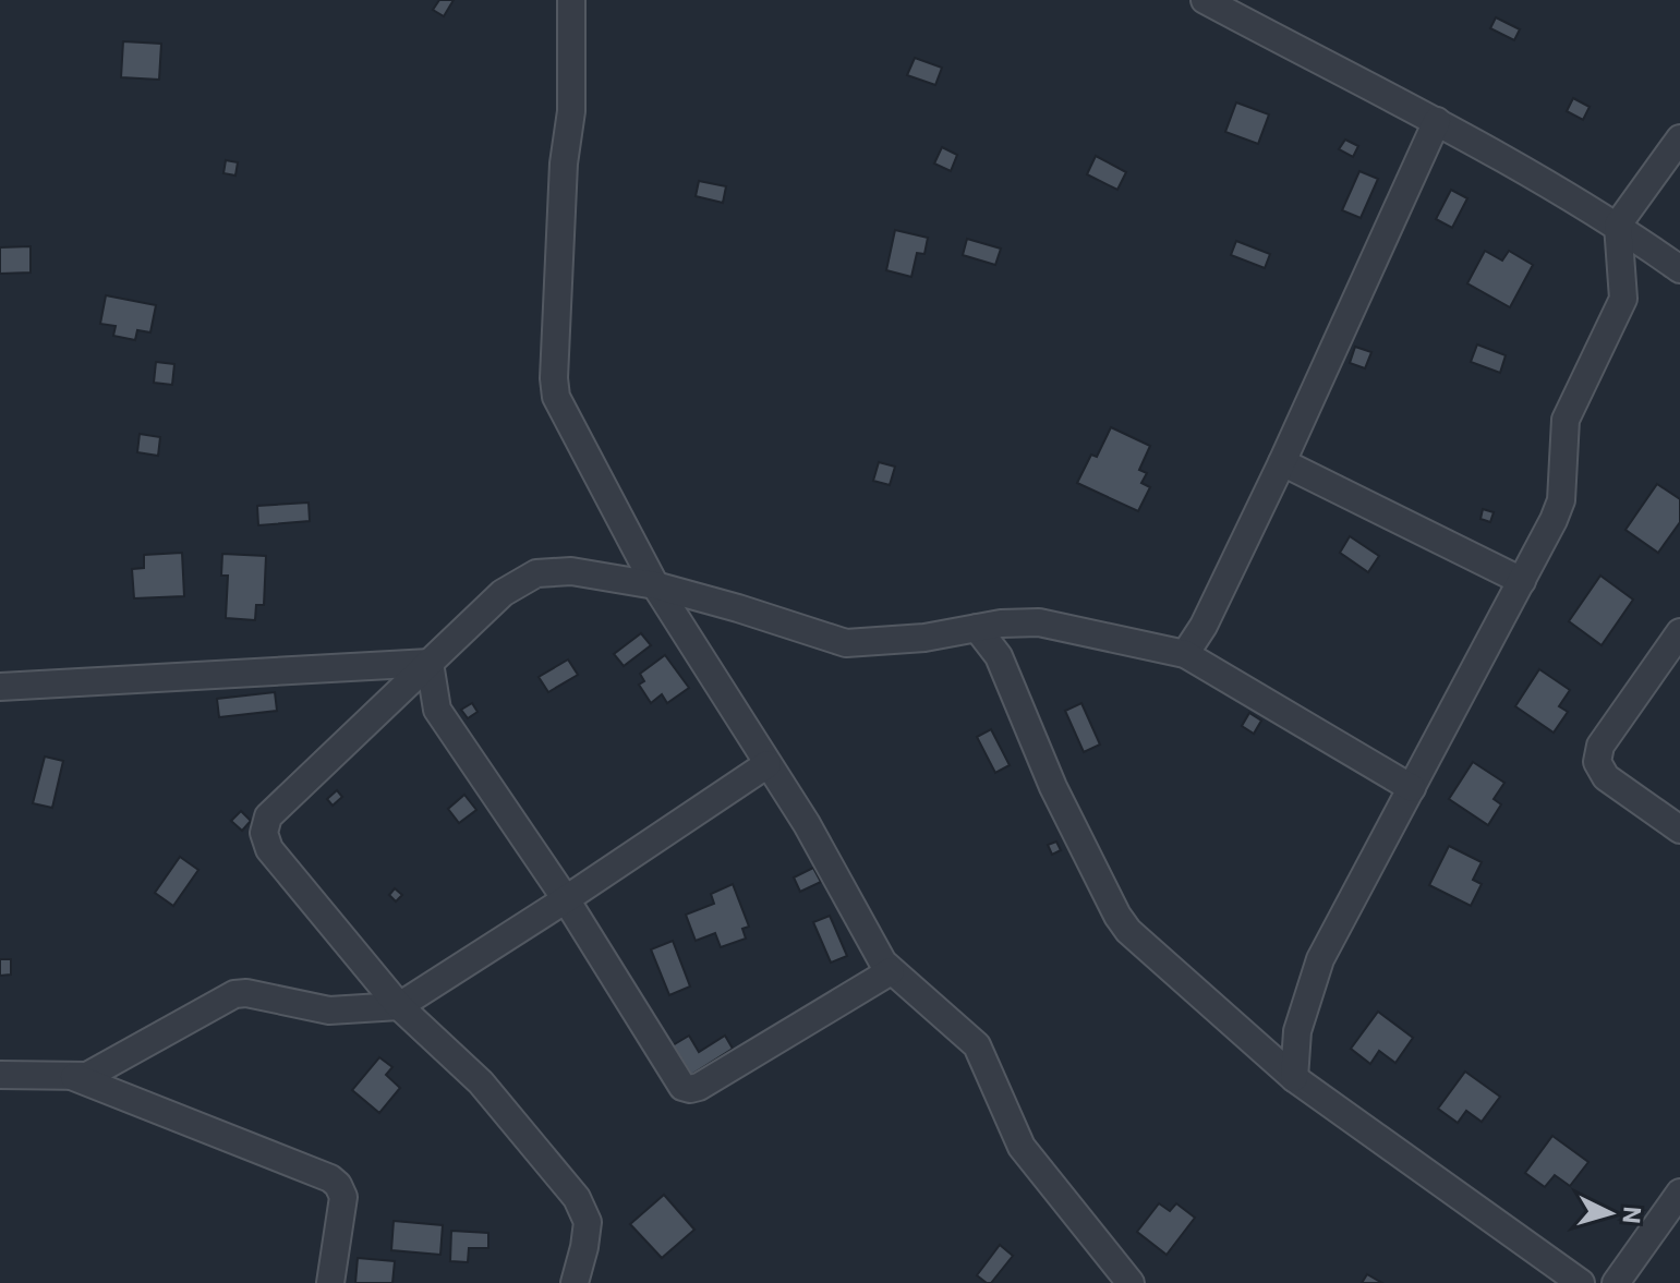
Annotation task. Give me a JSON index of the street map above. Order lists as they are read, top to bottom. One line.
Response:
{"north":"right"}
